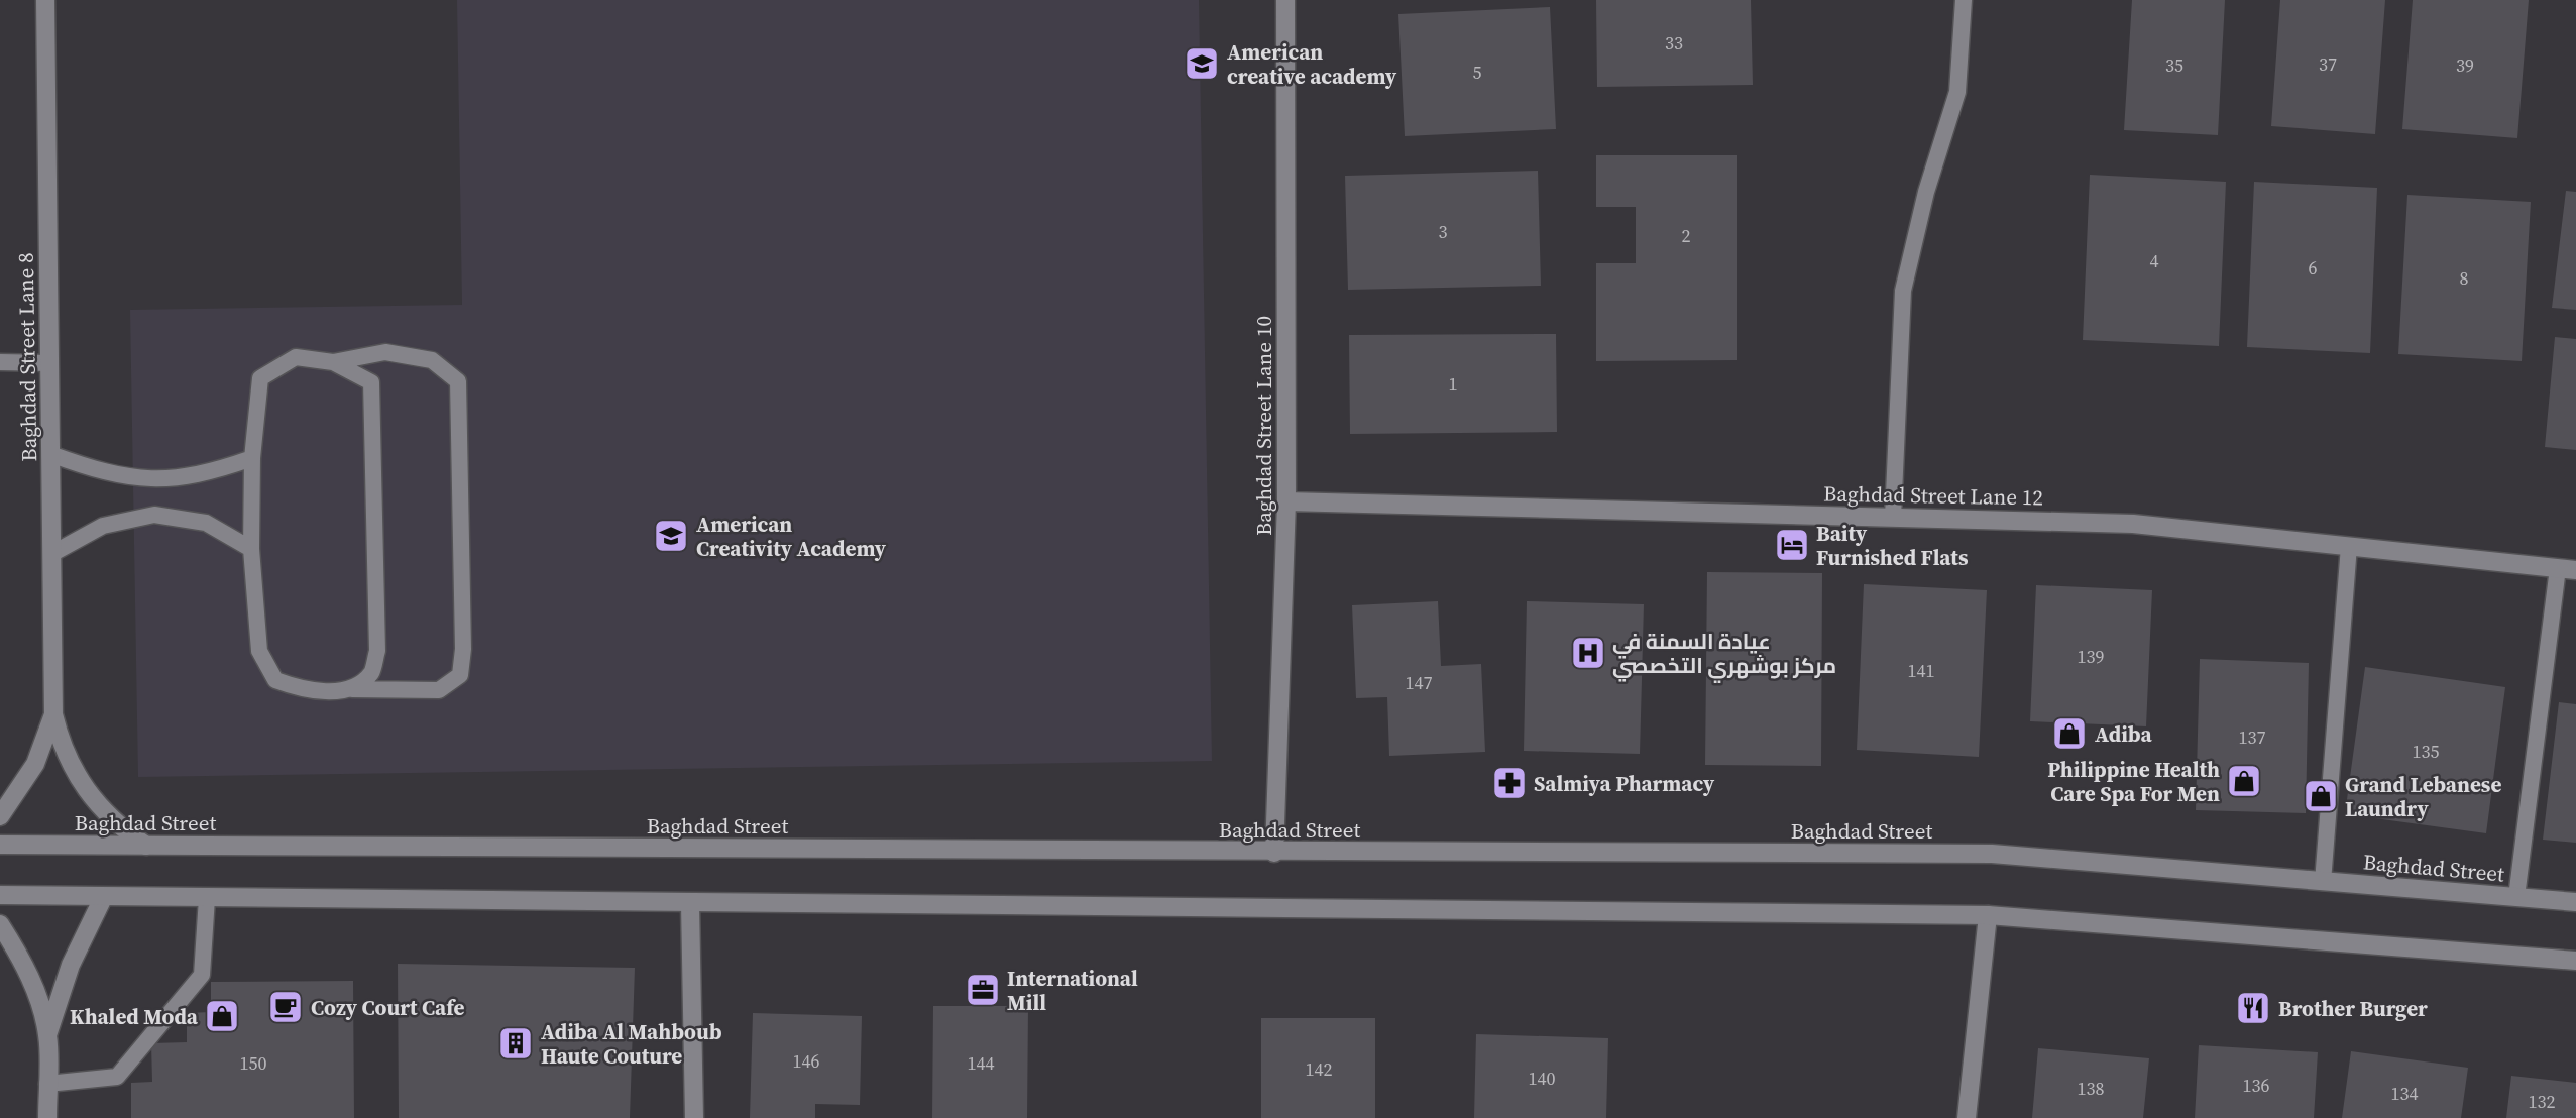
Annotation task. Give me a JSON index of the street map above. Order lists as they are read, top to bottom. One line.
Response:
{"streets":{"main road":["Baghdad Street Lane 8","Baghdad Street Lane 10","Baghdad Street Lane 12","Baghdad Street"]},"crossings":[["Baghdad Street Lane 8","Baghdad Street"],["Baghdad Street Lane 10","Baghdad Street Lane 12"],["Baghdad Street Lane 10","Baghdad Street"]],"places":{"school or university":["American creative academy","American Creativity Academy"],"hotel":["Baity Furnished Flats"],"hospital":["عيادة السمنة في مركز بوشهري التخصصي"],"shop":["Adiba","Philippine Health Care Spa For Men","Grand Lebanese Laundry","Khaled Moda"],"pharmacy":["Salmiya Pharmacy"],"office":["International Mill"],"cafe":["Cozy Court Cafe"],"restaurant":["Brother Burger"],"building":["Adiba Al Mahboub Haute Couture"]},"house_numbers":["33","37","35","39","5","3","2","4","6","8","1","139","141","147","137","135","146","150","144","142","140","136","138","134","132"]}
